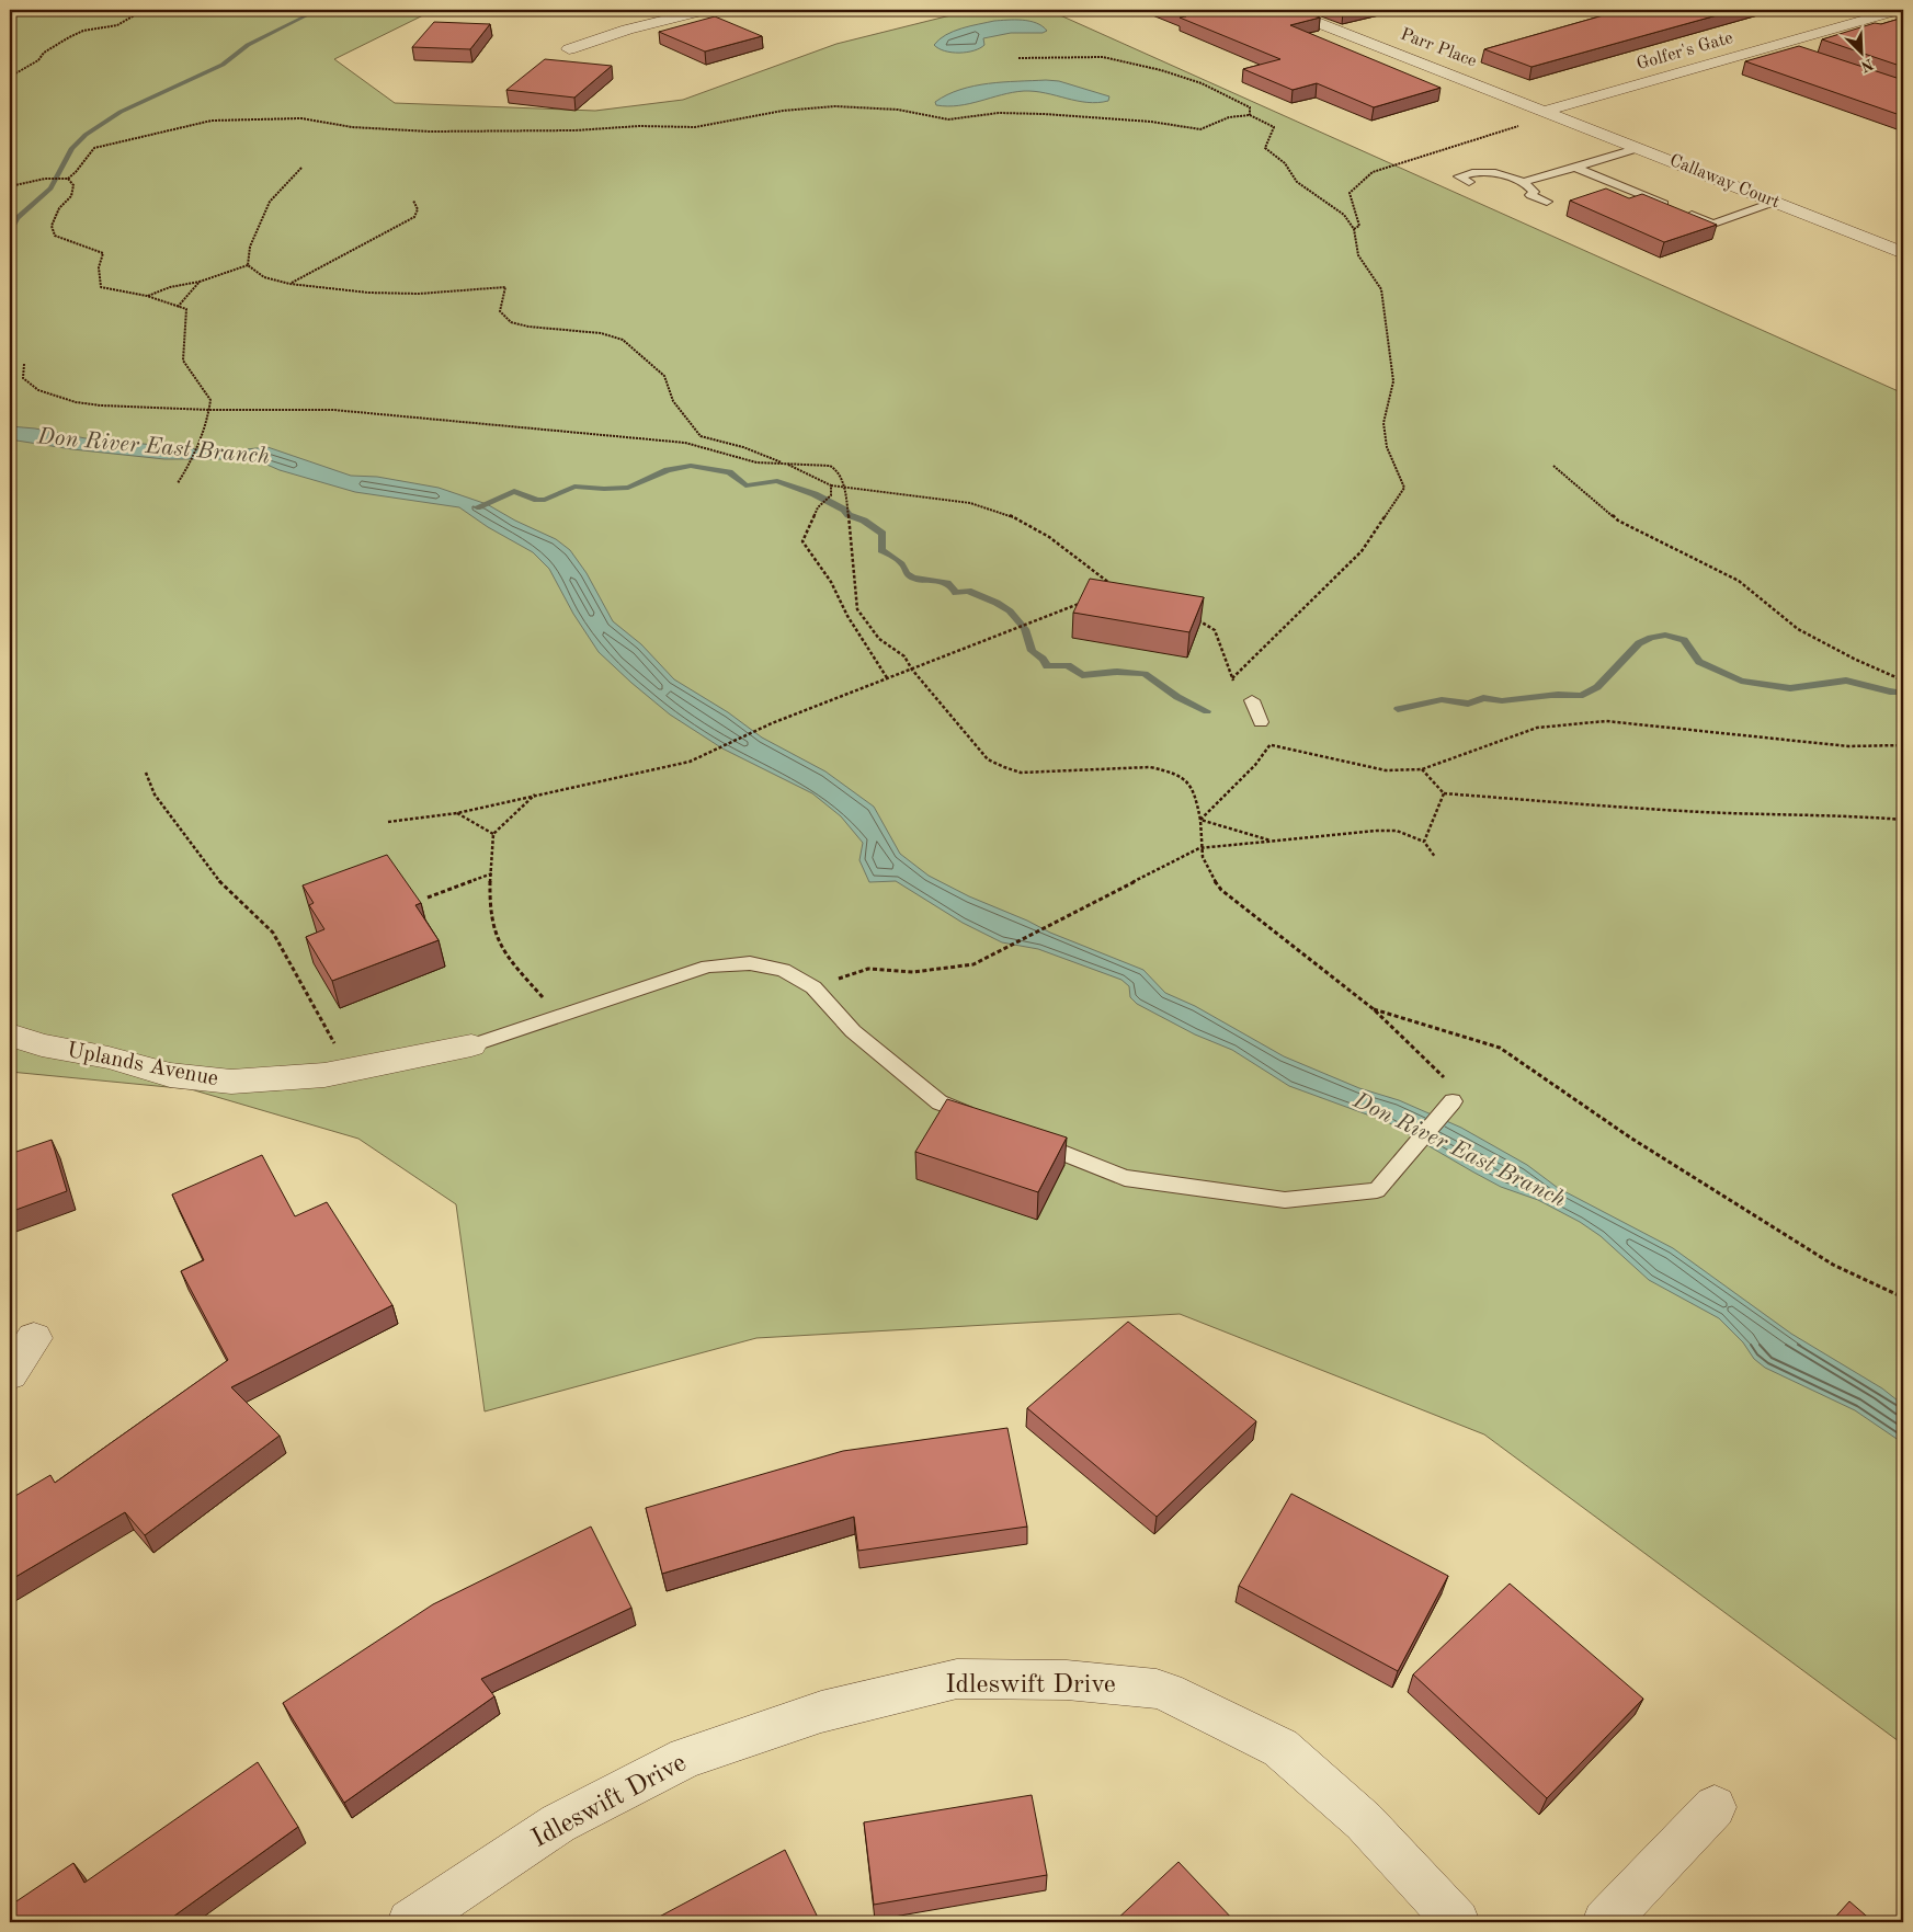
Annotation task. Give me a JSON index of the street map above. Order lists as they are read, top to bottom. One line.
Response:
{"streets":{"street":["Parr Place","Golfer's Gate","Callaway Court","Uplands Avenue","Idleswift Drive"]},"crossings":[["Parr Place","Golfer's Gate"],["Parr Place","Callaway Court"],["Golfer's Gate","Callaway Court"]],"water":["Don River East Branch"],"north":"bottom right"}
